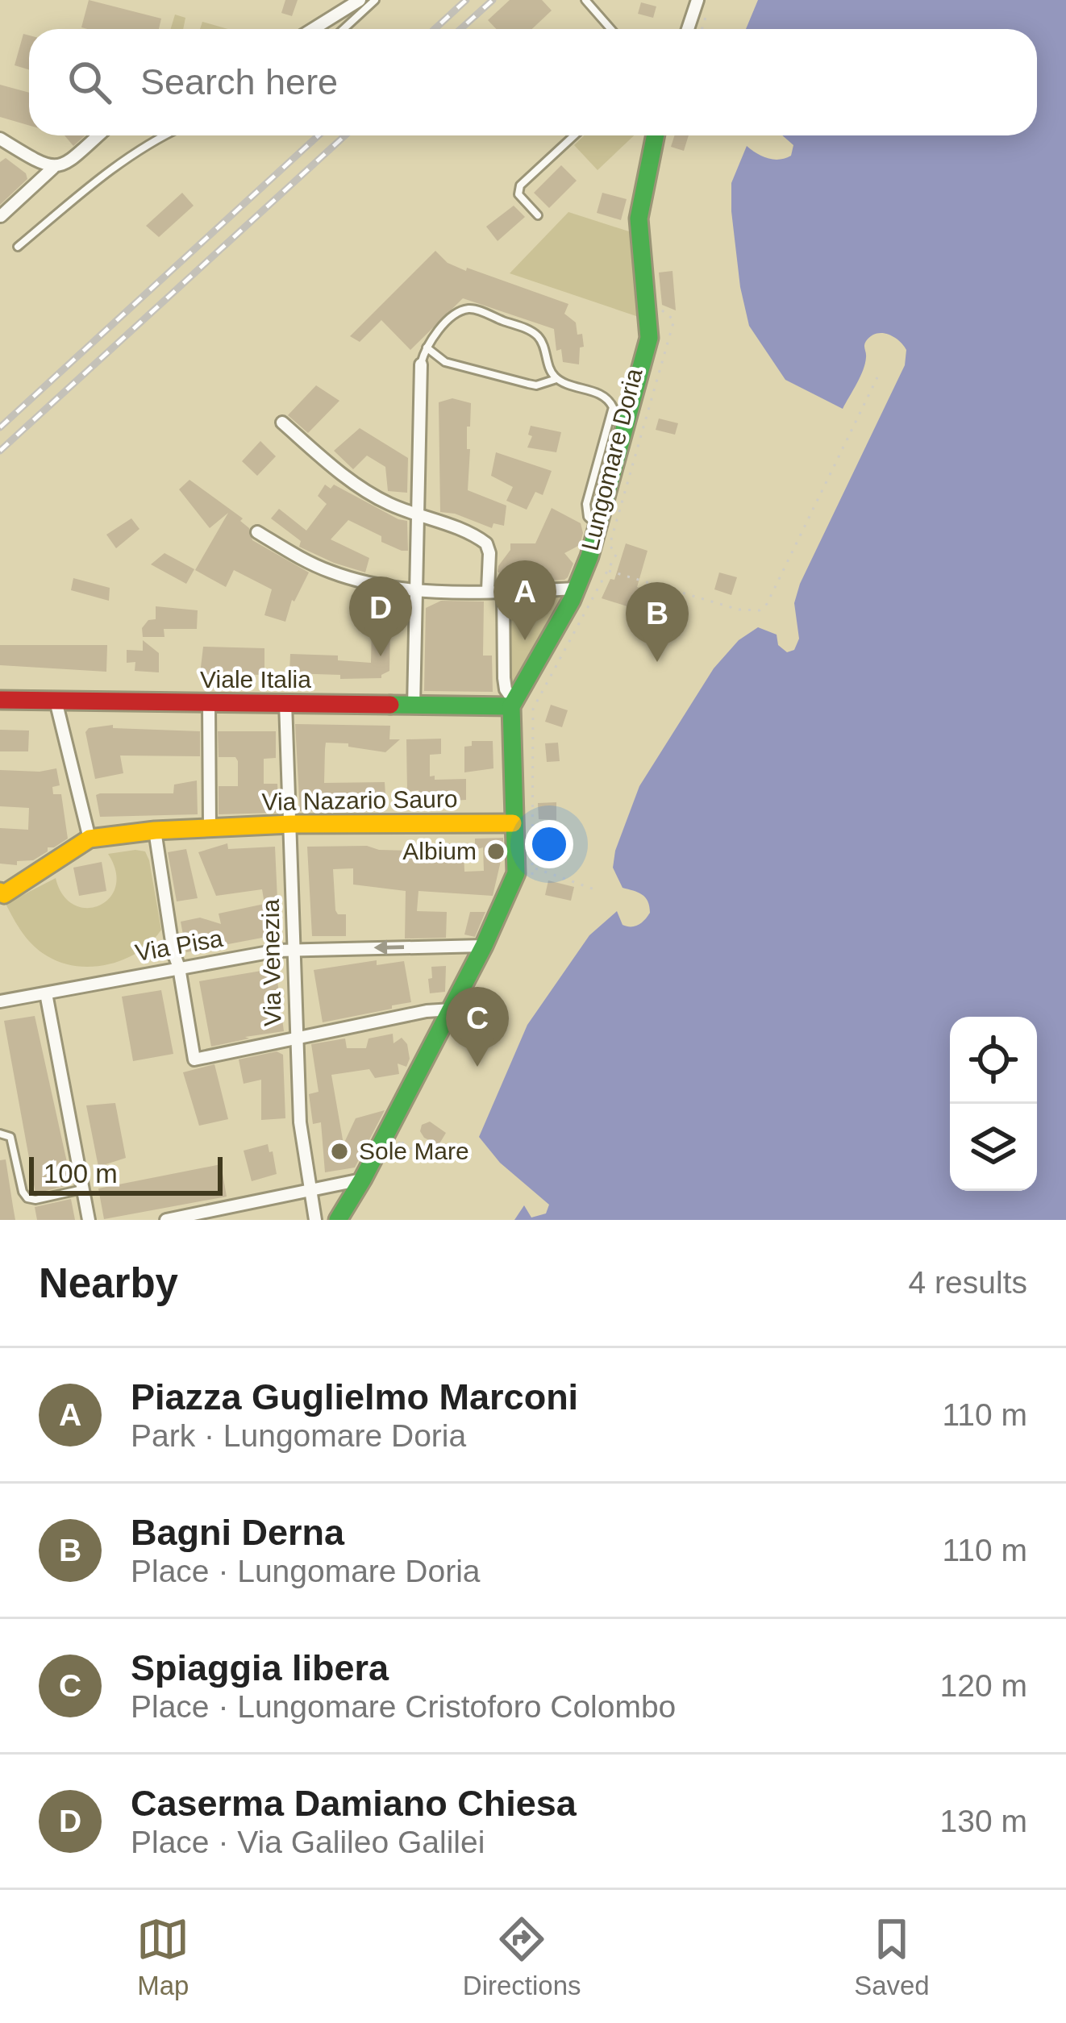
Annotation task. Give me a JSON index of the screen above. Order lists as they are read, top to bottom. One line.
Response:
{"streets":{"street":["Lungomare Doria","Viale Italia","Via Nazario Sauro","Via Pisa","Via Venezia"]},"crossings":[["Lungomare Doria","Viale Italia"],["Viale Italia","Via Venezia"],["Via Nazario Sauro","Via Venezia"],["Via Pisa","Via Venezia"]],"places":["Albium","Sole Mare"],"scale_bar":"100 m","page":{"search":"Search here","pins":["A","D","B","C"],"scale":"100 m","heading":["Nearby","4 results"],"list":[{"mark":"A","name":"Piazza Guglielmo Marconi","note":"Park · Lungomare Doria","value":"110 m"},{"mark":"B","name":"Bagni Derna","note":"Place · Lungomare Doria","value":"110 m"},{"mark":"C","name":"Spiaggia libera","note":"Place · Lungomare Cristoforo Colombo","value":"120 m"},{"mark":"D","name":"Caserma Damiano Chiesa","note":"Place · Via Galileo Galilei","value":"130 m"}],"nav":["Map","Directions","Saved"]}}
